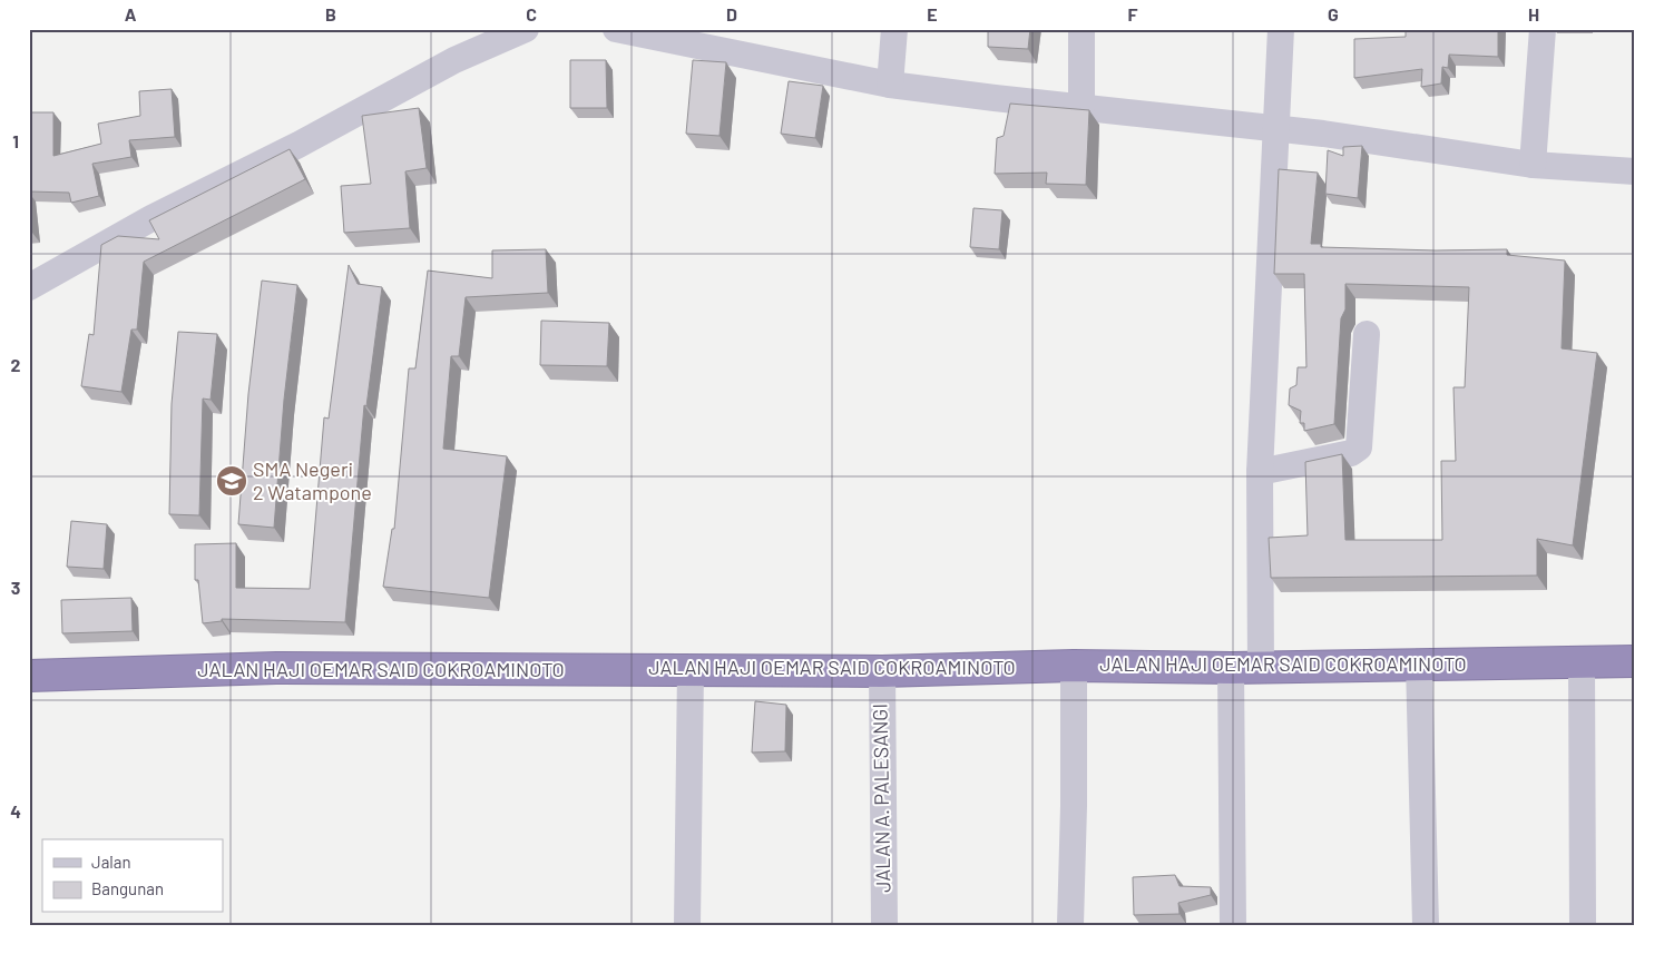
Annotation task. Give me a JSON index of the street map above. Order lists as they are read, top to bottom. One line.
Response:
{"streets":{"highway":["JALAN HAJI OEMAR SAID COKROAMINOTO"],"street":["JALAN A. PALESANGI"]},"crossings":[["JALAN HAJI OEMAR SAID COKROAMINOTO","JALAN A. PALESANGI"]],"places":{"school or university":["SMA Negeri 2 Watampone"]},"legend":["Jalan","Bangunan"],"grid":{"columns":["A","B","C","D","E","F","G","H"],"rows":["1","2","3","4"]}}
